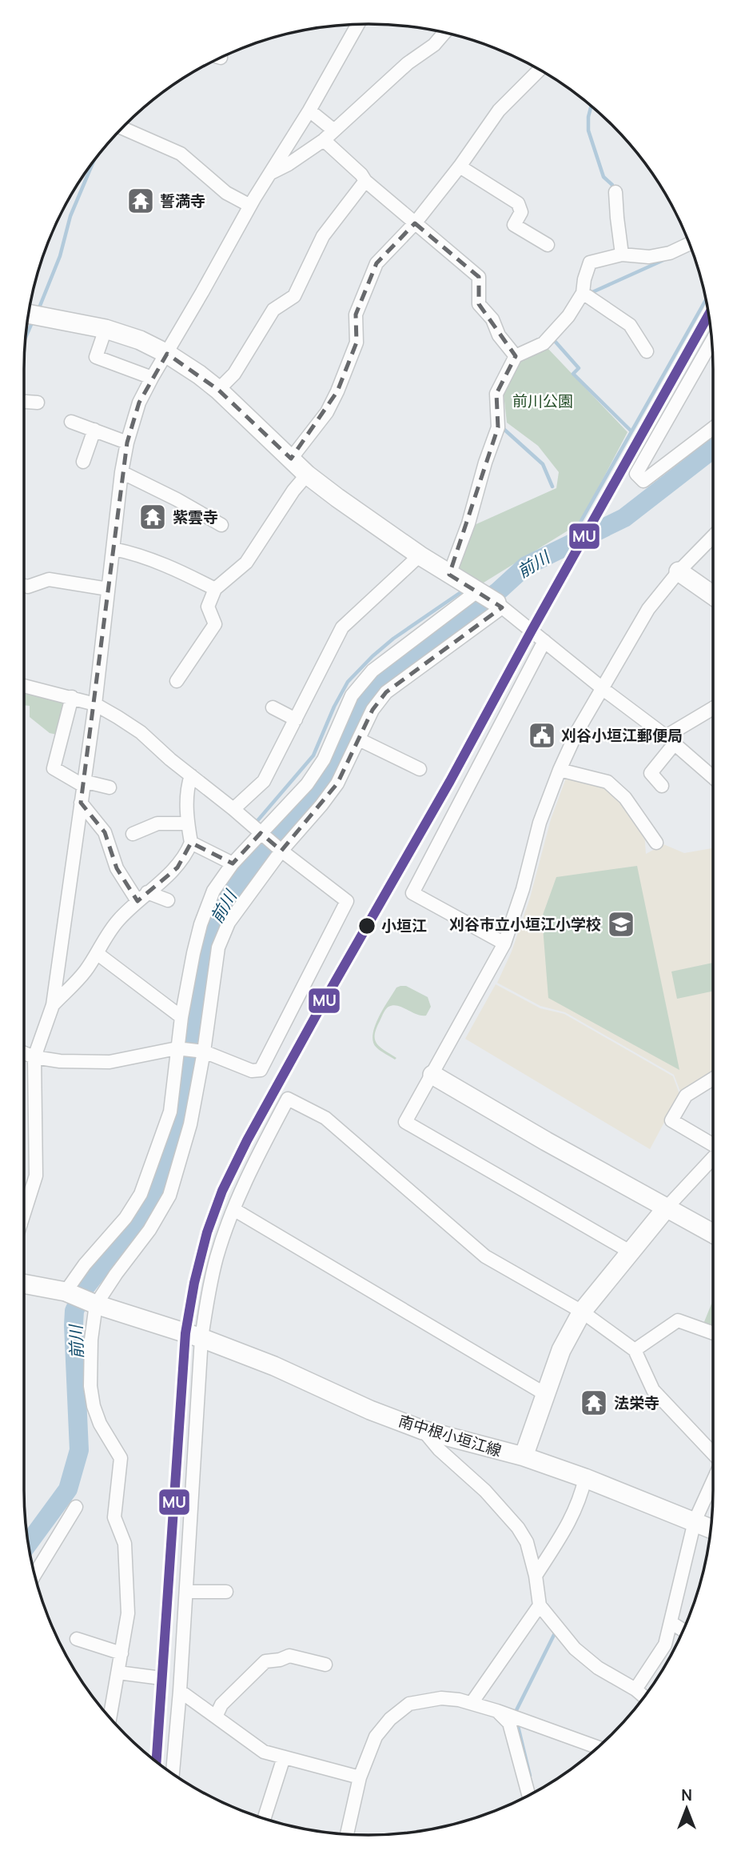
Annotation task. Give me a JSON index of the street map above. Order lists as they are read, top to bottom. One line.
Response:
{"streets":{"street":["南中根小垣江線"]},"water":["前川"],"parks":["前川公園"],"places":{"temple":["誓満寺","紫雲寺","法栄寺"],"public building":["刈谷小垣江郵便局"],"school or university":["刈谷市立小垣江小学校"],"other":["小垣江"]},"lines":["transit line MU"],"north":"top"}
